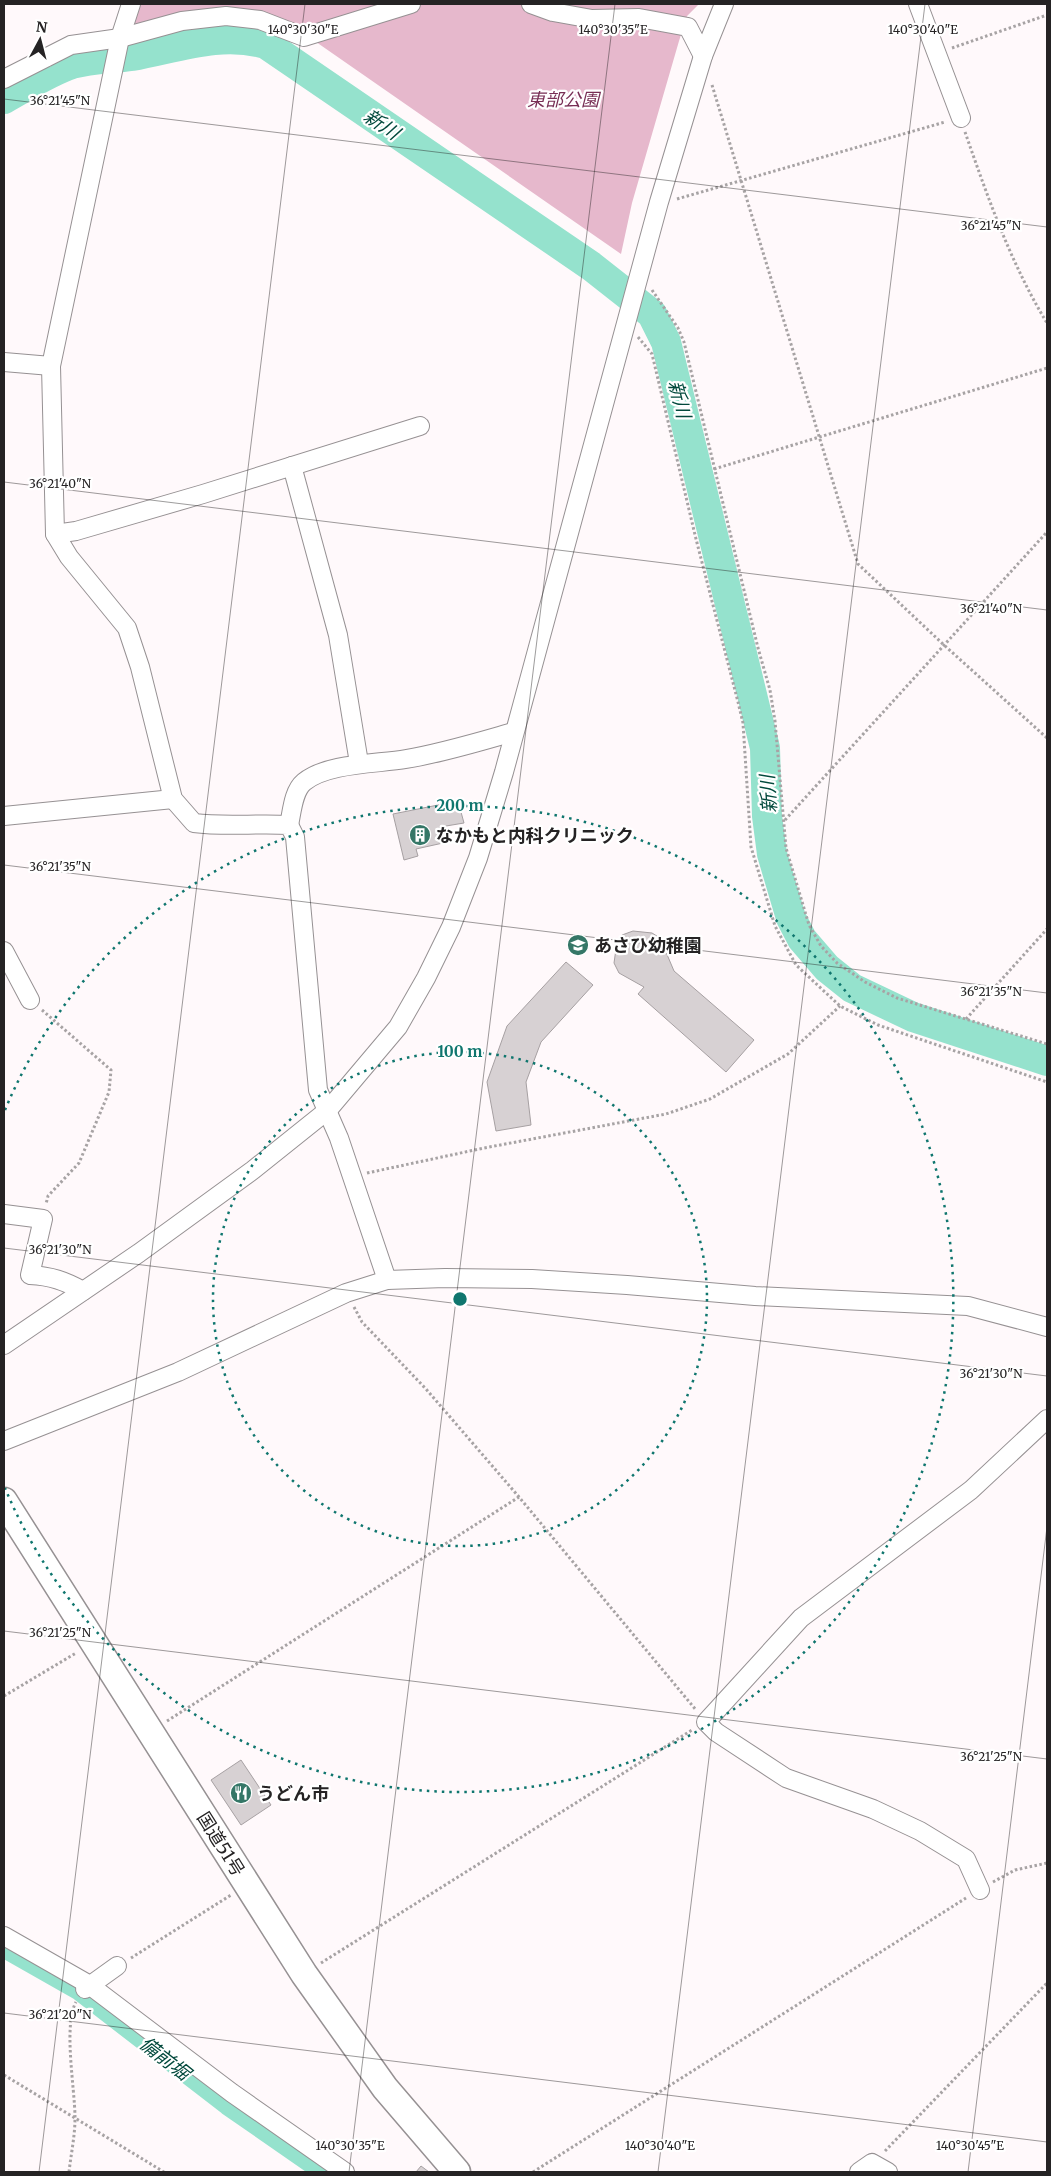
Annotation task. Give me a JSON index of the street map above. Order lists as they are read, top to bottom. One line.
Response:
{"streets":{"highway":["国道51号"]},"water":["新川","備前堀"],"parks":["東部公園"],"places":{"building":["なかもと内科クリニック"],"school or university":["あさひ幼稚園"],"restaurant":["うどん市"]},"north":"top","coordinates":["140°30'30\"E","140°30'35\"E","140°30'40\"E","36°21'45\"N","36°21'40\"N","36°21'35\"N","36°21'30\"N","36°21'25\"N","36°21'20\"N","140°30'45\"E"],"rings":["200 m","100 m"]}
